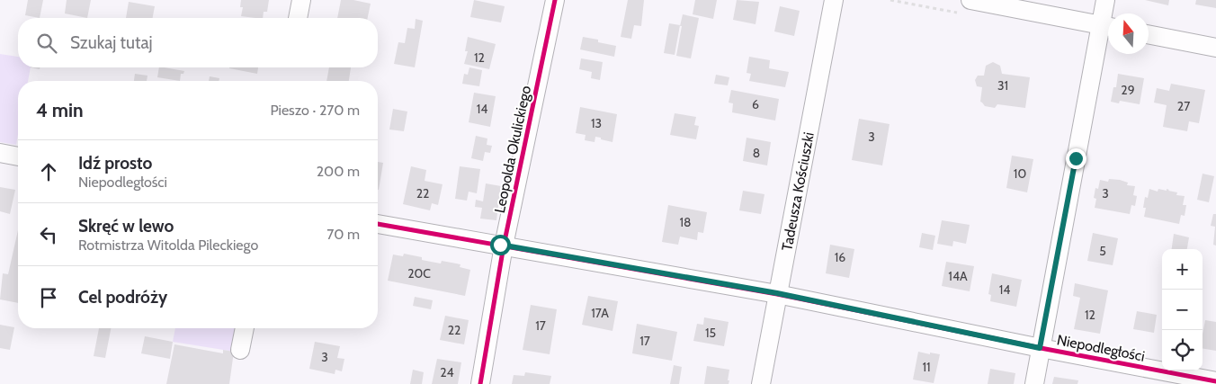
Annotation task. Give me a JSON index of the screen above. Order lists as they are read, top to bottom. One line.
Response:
{"streets":{"street":["Leopolda Okulickiego","Tadeusza Kościuszki","Niepodległości"]},"crossings":[["Leopolda Okulickiego","Niepodległości"],["Tadeusza Kościuszki","Niepodległości"]],"house_numbers":["12","31","29","6","27","14","13","3","8","10","22","3","18","5","16","20C","14A","14","17A","12","17","22","15","17","3","11","24"],"north":"top","page":{"search":"Szukaj tutaj","heading":["4 min","Pieszo · 270 m"],"list":[["Idź prosto","Niepodległości","200 m"],["Skręć w lewo","Rotmistrza Witolda Pileckiego","70 m"],"Cel podróży"],"map_buttons":["+","−"]}}
